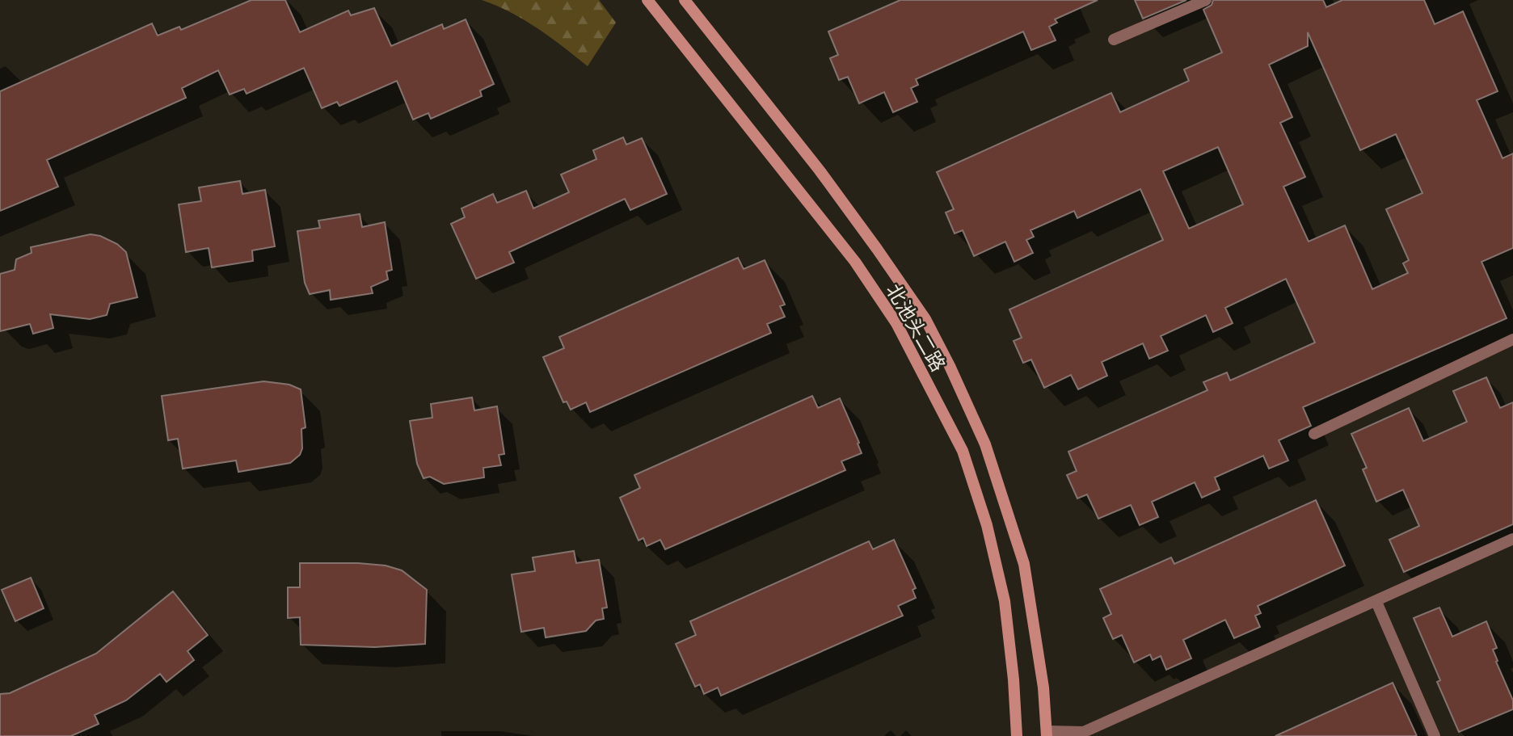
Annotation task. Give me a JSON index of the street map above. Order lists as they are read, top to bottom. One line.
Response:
{"streets":{"main road":["北池头二路"]}}
